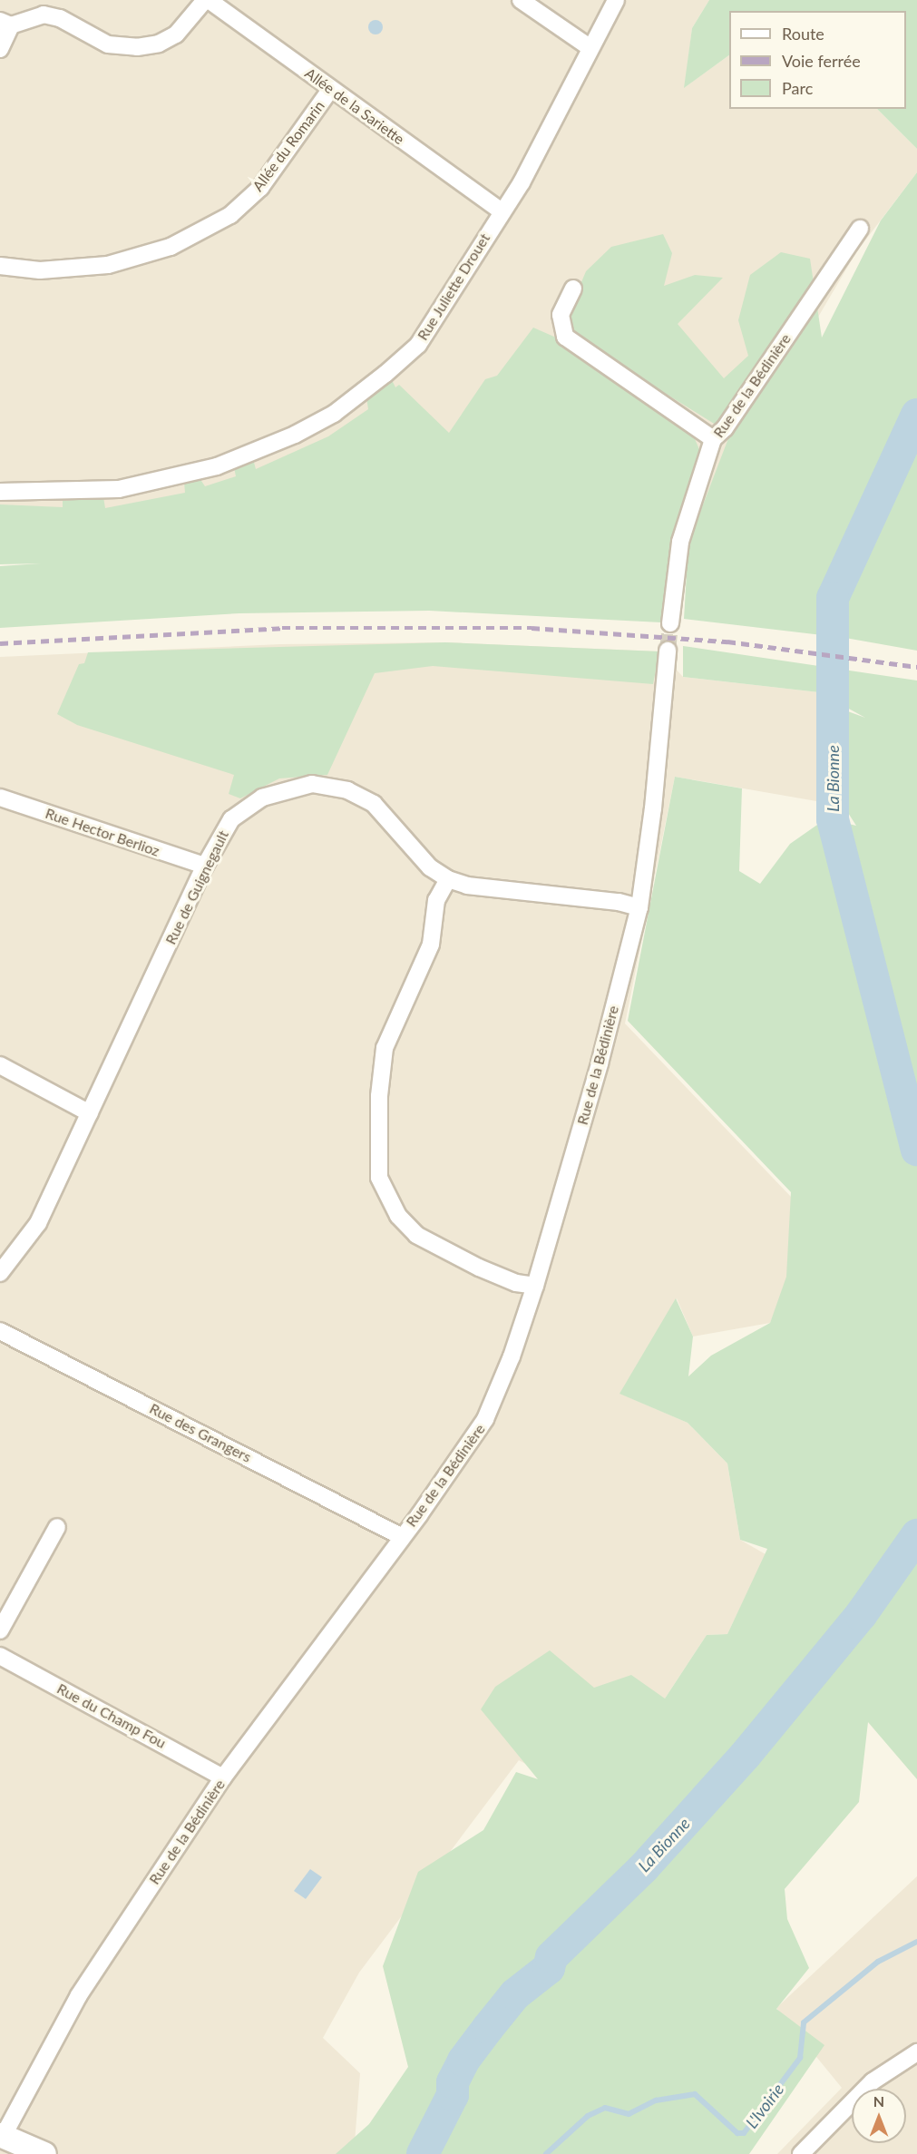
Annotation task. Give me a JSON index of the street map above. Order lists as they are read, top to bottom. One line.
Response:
{"streets":{"street":["Allée de la Sariette","Allée du Romarin","Rue Juliette Drouet","Rue de la Bédinière","Rue Hector Berlioz","Rue de Guignegault","Rue des Grangers","Rue du Champ Fou"]},"crossings":[["Allée de la Sariette","Allée du Romarin"],["Allée de la Sariette","Rue Juliette Drouet"],["Rue de la Bédinière","Rue de Guignegault"],["Rue de la Bédinière","Rue des Grangers"],["Rue de la Bédinière","Rue du Champ Fou"],["Rue Hector Berlioz","Rue de Guignegault"]],"water":["La Bionne","L'Ivoirie"],"legend":["Route","Voie ferrée","Parc"],"north":"top"}
